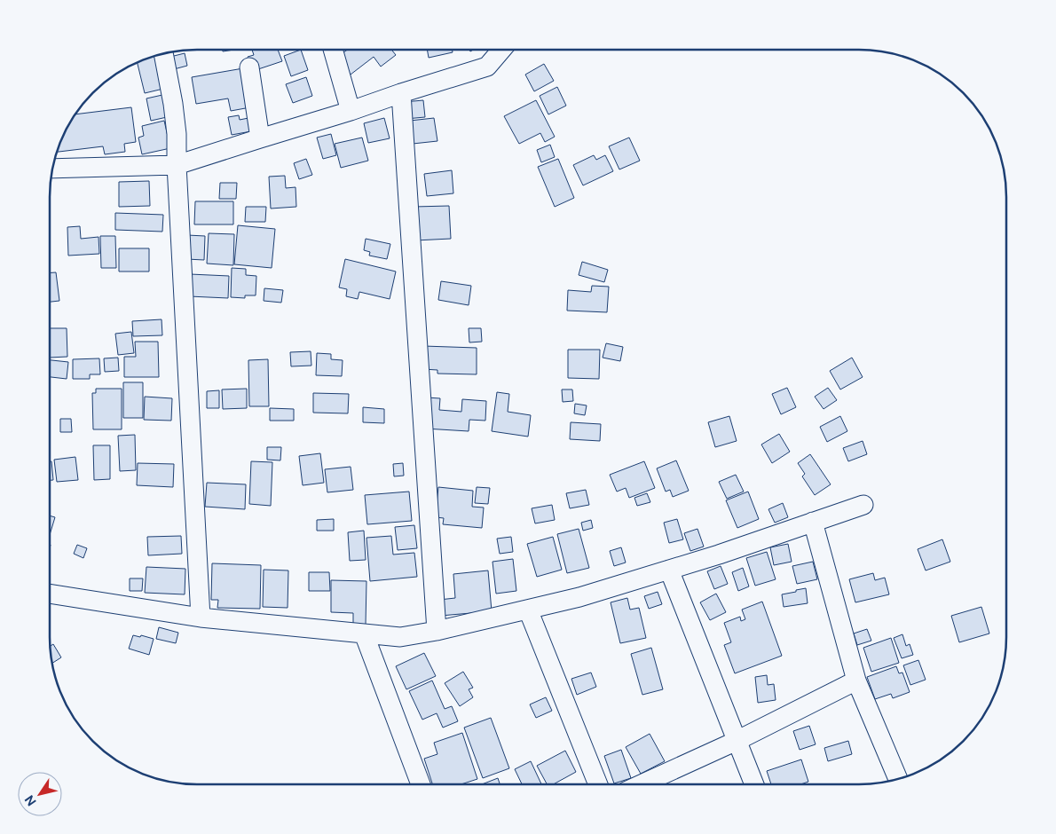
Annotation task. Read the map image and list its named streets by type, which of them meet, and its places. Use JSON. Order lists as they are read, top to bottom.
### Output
{
  "north": "bottom left"
}
